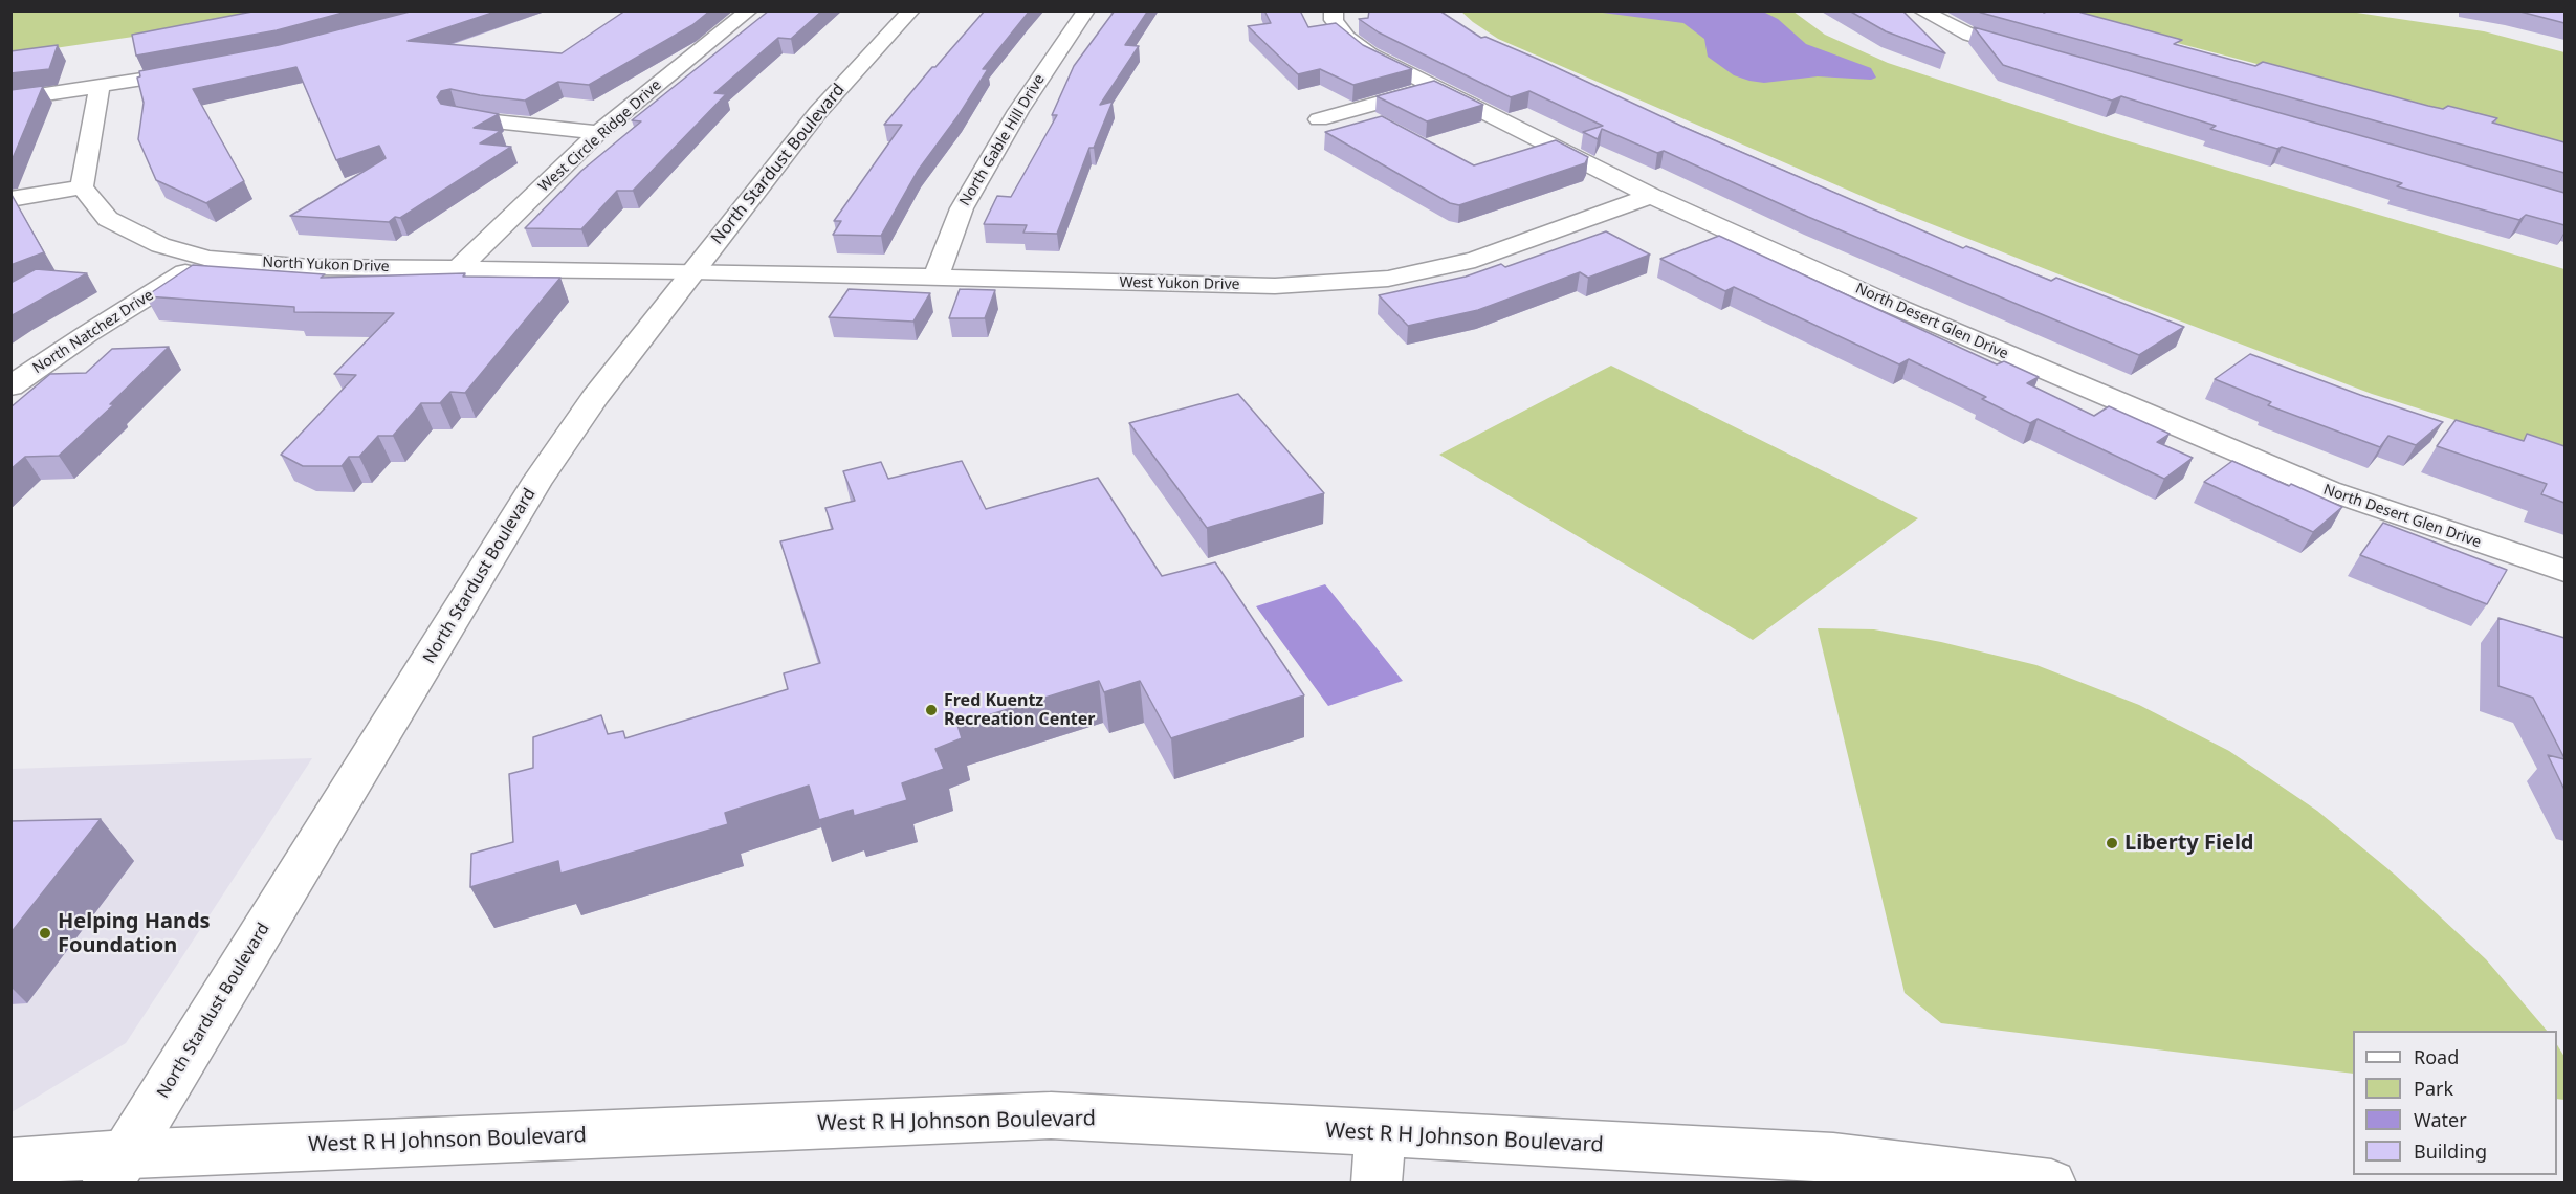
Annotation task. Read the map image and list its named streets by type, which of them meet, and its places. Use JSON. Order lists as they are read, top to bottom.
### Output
{
  "streets": {
    "street": [
      "West Circle Ridge Drive",
      "North Gable Hill Drive",
      "North Stardust Boulevard",
      "North Yukon Drive",
      "West Yukon Drive",
      "North Desert Glen Drive",
      "North Natchez Drive",
      "West R H Johnson Boulevard"
    ]
  },
  "crossings": [
    ["West Circle Ridge Drive", "North Yukon Drive"],
    ["North Gable Hill Drive", "West Yukon Drive"],
    ["North Stardust Boulevard", "North Yukon Drive"],
    ["North Stardust Boulevard", "West Yukon Drive"],
    ["North Stardust Boulevard", "West R H Johnson Boulevard"],
    ["North Yukon Drive", "West Yukon Drive"],
    ["North Yukon Drive", "North Natchez Drive"],
    ["West Yukon Drive", "North Desert Glen Drive"]
  ],
  "places": ["Fred Kuentz Recreation Center", "Liberty Field", "Helping Hands Foundation"],
  "legend": [
    "Road",
    "Park",
    "Water",
    "Building"
  ]
}
